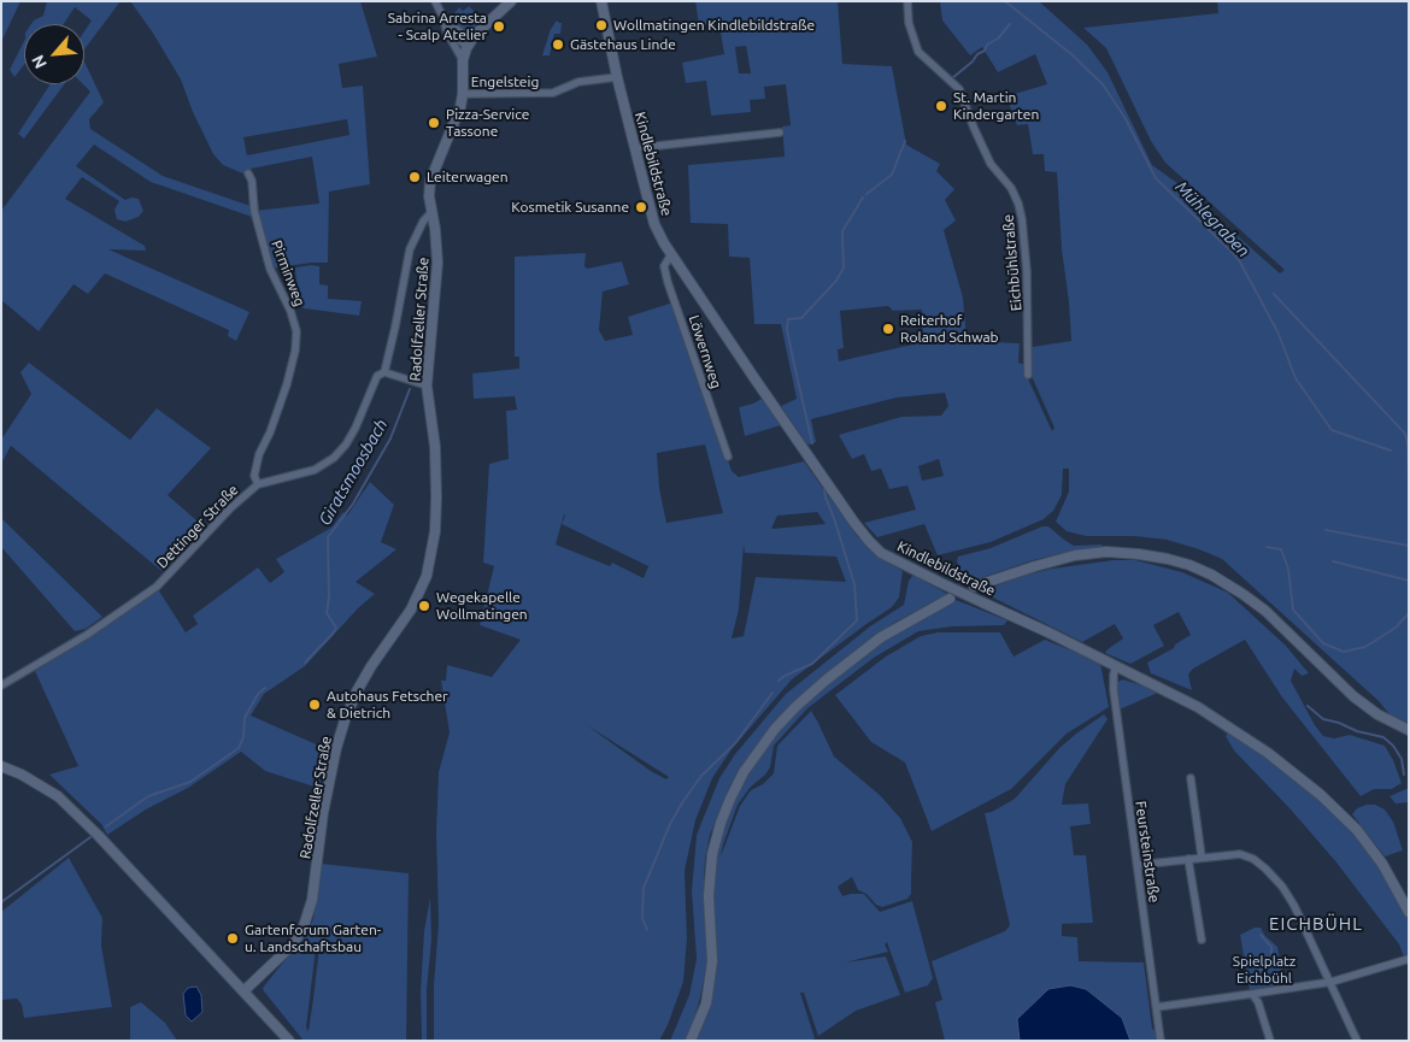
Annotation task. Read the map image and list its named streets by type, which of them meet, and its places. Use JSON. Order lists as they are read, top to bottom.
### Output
{
  "streets": {
    "main road": ["Kindlebildstraße", "Radolfzeller Straße"],
    "street": [
      "Engelsteig",
      "Eichbühlstraße",
      "Pirminweg",
      "Löwernweg",
      "Dettinger Straße",
      "Feursteinstraße"
    ]
  },
  "crossings": [
    ["Engelsteig", "Kindlebildstraße"],
    ["Engelsteig", "Radolfzeller Straße"],
    ["Kindlebildstraße", "Löwernweg"],
    ["Kindlebildstraße", "Feursteinstraße"],
    ["Pirminweg", "Dettinger Straße"],
    ["Radolfzeller Straße", "Dettinger Straße"]
  ],
  "districts": ["EICHBÜHL"],
  "water": ["Mühlegraben", "Giratsmoosbach"],
  "parks": ["Spielplatz Eichbühl"],
  "places": [
    "Wollmatingen Kindlebildstraße",
    "Sabrina Arresta - Scalp Atelier",
    "Gästehaus Linde",
    "St. Martin Kindergarten",
    "Pizza-Service Tassone",
    "Leiterwagen",
    "Kosmetik Susanne",
    "Reiterhof Roland Schwab",
    "Wegekapelle Wollmatingen",
    "Autohaus Fetscher & Dietrich",
    "Gartenforum Garten- u. Landschaftsbau"
  ],
  "north": "bottom left"
}
